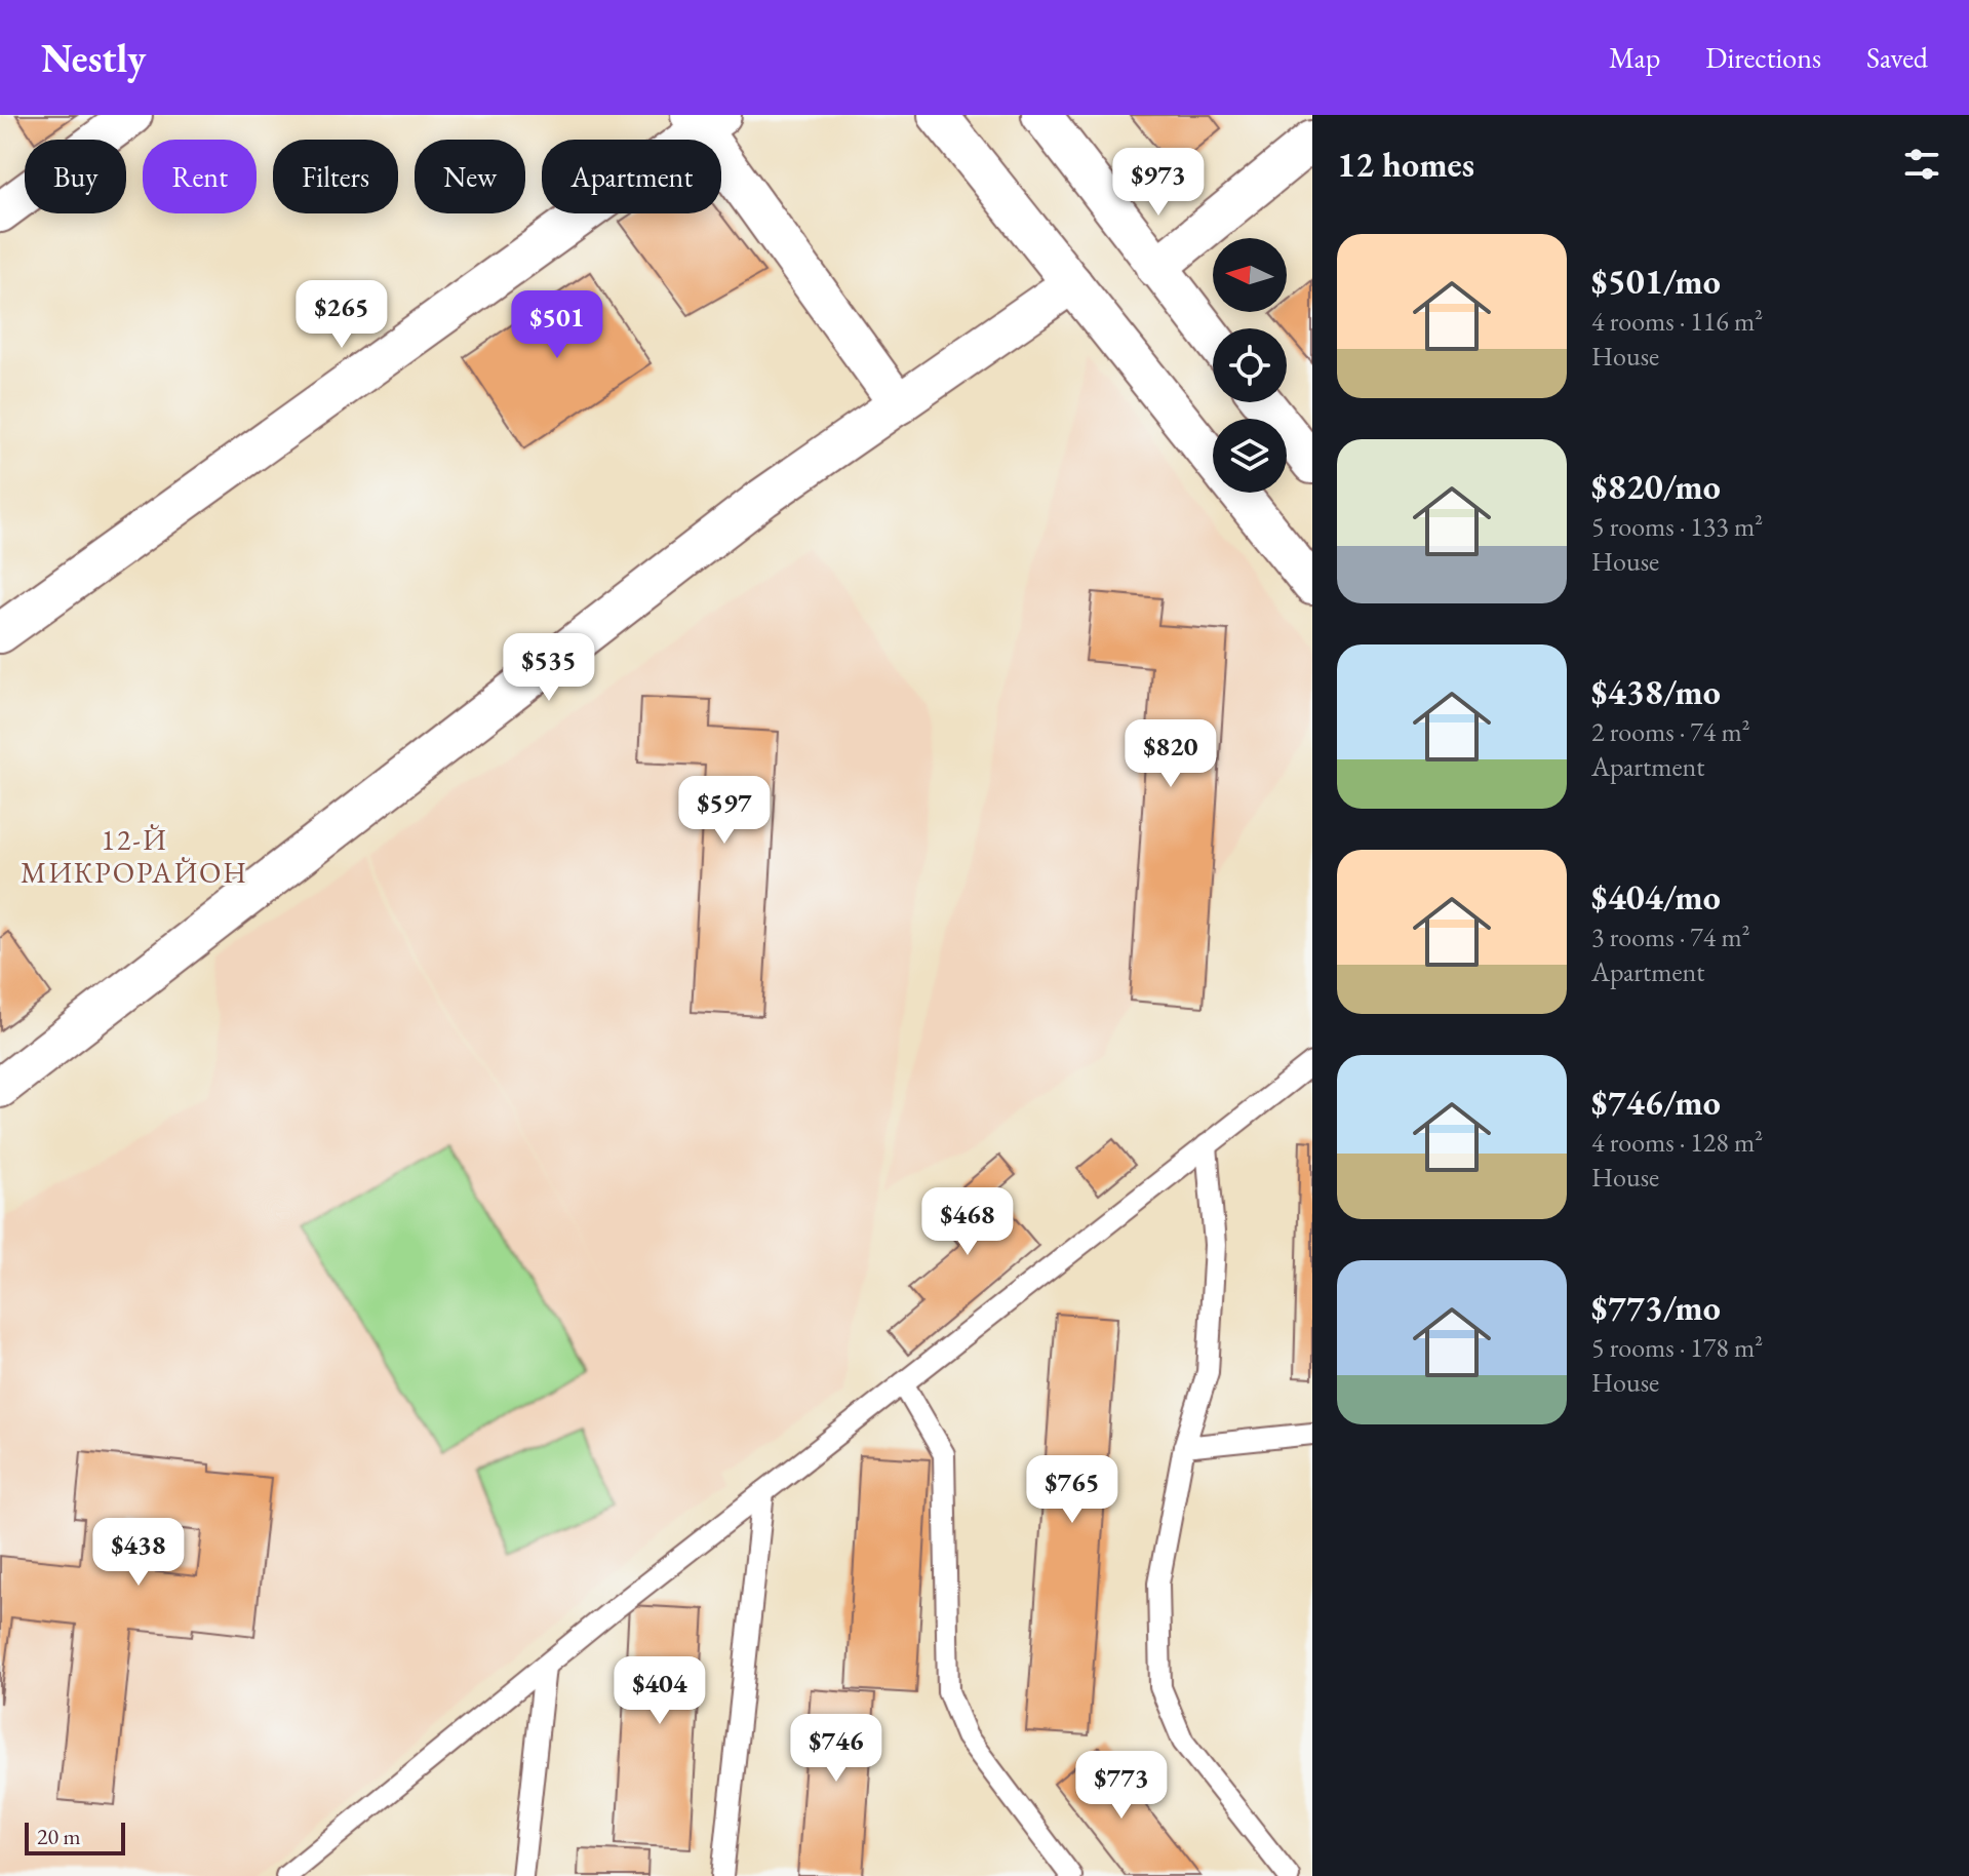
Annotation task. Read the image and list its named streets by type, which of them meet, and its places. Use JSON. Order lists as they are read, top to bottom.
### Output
{
  "districts": ["12-Й МИКРОРАЙОН"],
  "scale_bar": "20 m",
  "north": "left",
  "page": {
    "header": "Nestly",
    "nav": ["Map", "Directions", "Saved"],
    "heading": "12 homes",
    "chip": [
      "Buy",
      "Rent",
      "Filters",
      "New",
      "Apartment"
    ],
    "price": [
      "$973",
      "$265",
      "$501",
      "$535",
      "$820",
      "$597",
      "$468",
      "$765",
      "$438",
      "$404",
      "$746",
      "$773"
    ],
    "list": [
      {
        "name": "$501/mo",
        "note": "4 rooms · 116 m² · House"
      },
      {
        "name": "$820/mo",
        "note": "5 rooms · 133 m² · House"
      },
      {
        "name": "$438/mo",
        "note": "2 rooms · 74 m² · Apartment"
      },
      {
        "name": "$404/mo",
        "note": "3 rooms · 74 m² · Apartment"
      },
      {
        "name": "$746/mo",
        "note": "4 rooms · 128 m² · House"
      },
      {
        "name": "$773/mo",
        "note": "5 rooms · 178 m² · House"
      }
    ],
    "scale": "20 m"
  }
}
